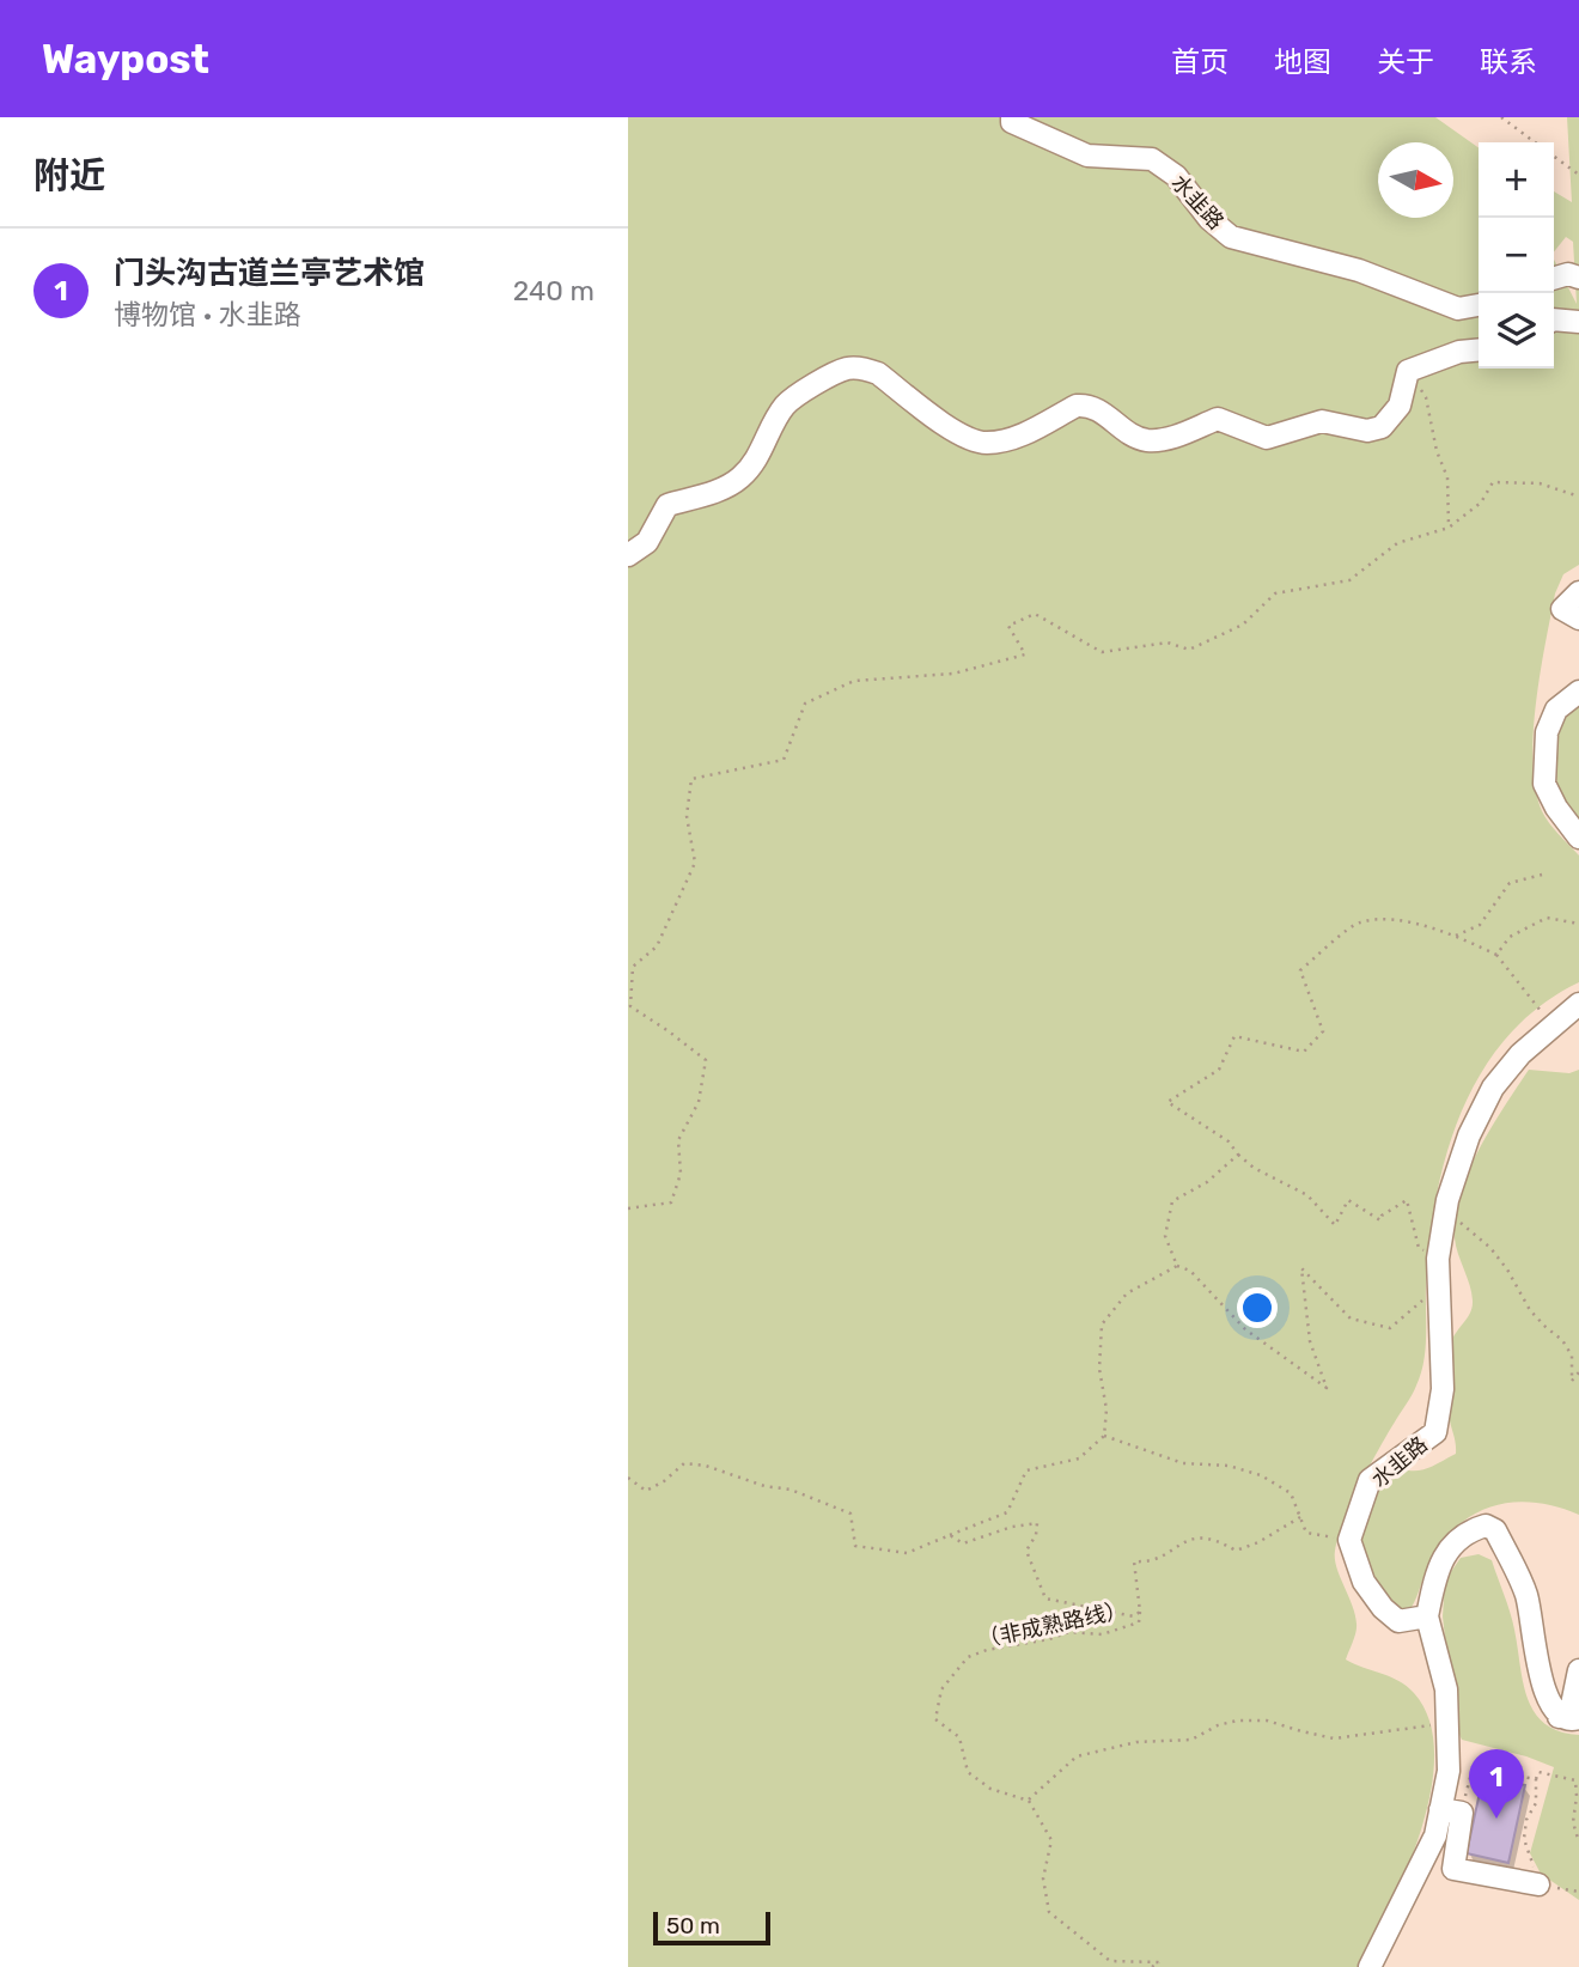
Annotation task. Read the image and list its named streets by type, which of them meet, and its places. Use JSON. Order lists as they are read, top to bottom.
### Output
{
  "streets": {
    "street": ["水韭路"],
    "path": ["（非成熟路线）"]
  },
  "scale_bar": "50 m",
  "north": "right",
  "page": {
    "header": "Waypost",
    "nav": [
      "首页",
      "地图",
      "关于",
      "联系"
    ],
    "heading": "附近",
    "map_buttons": ["+", "−"],
    "list": [
      {
        "mark": "1",
        "name": "门头沟古道兰亭艺术馆",
        "note": "博物馆 · 水韭路",
        "value": "240 m"
      }
    ],
    "pins": "1",
    "scale": "50 m"
  }
}
